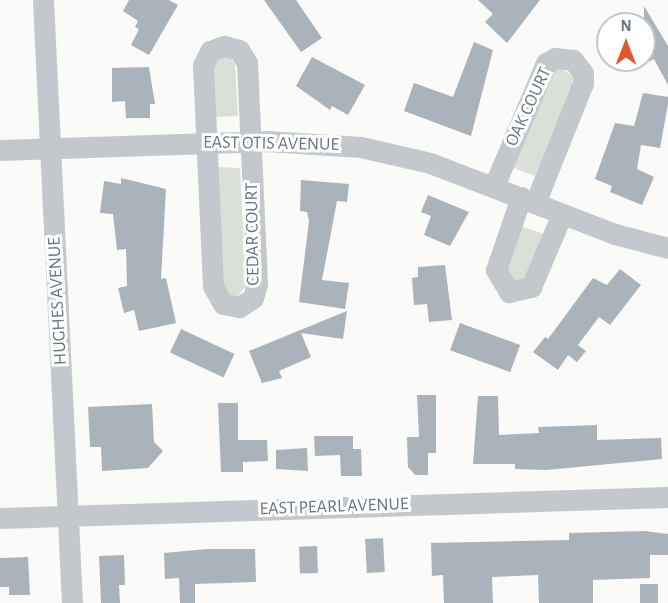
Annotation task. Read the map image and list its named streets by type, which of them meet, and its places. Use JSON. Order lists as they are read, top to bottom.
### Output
{
  "streets": {
    "street": [
      "OAK COURT",
      "EAST OTIS AVENUE",
      "CEDAR COURT",
      "HUGHES AVENUE",
      "EAST PEARL AVENUE"
    ]
  },
  "crossings": [
    ["OAK COURT", "EAST OTIS AVENUE"],
    ["EAST OTIS AVENUE", "CEDAR COURT"],
    ["EAST OTIS AVENUE", "HUGHES AVENUE"],
    ["HUGHES AVENUE", "EAST PEARL AVENUE"]
  ],
  "north": "top"
}
